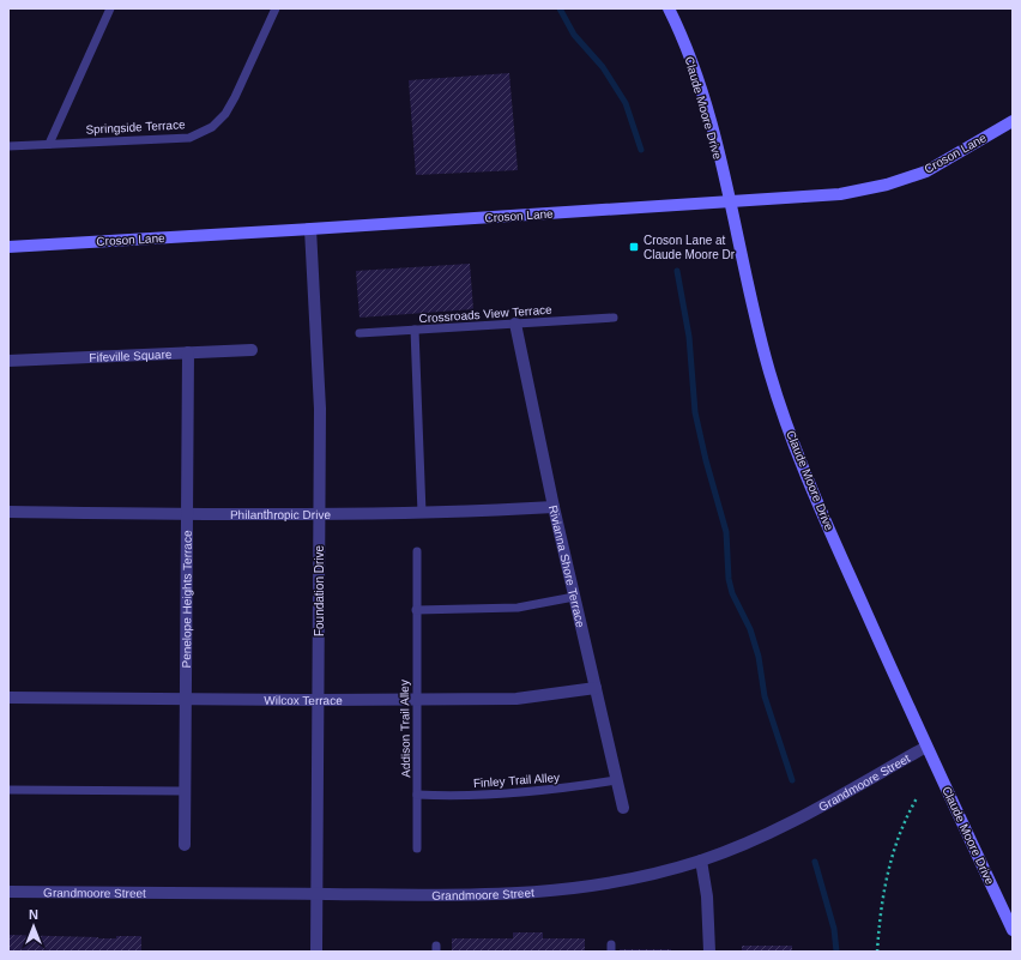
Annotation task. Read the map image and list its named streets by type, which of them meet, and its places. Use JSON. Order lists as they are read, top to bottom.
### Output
{
  "streets": {
    "street": [
      "Claude Moore Drive",
      "Croson Lane",
      "Fifeville Square",
      "Philanthropic Drive",
      "Rivianna Shore Terrace",
      "Foundation Drive",
      "Penelope Heights Terrace",
      "Wilcox Terrace",
      "Grandmoore Street"
    ],
    "lane": [
      "Springside Terrace",
      "Crossroads View Terrace",
      "Addison Trail Alley",
      "Finley Trail Alley"
    ]
  },
  "crossings": [
    ["Claude Moore Drive", "Croson Lane"],
    ["Claude Moore Drive", "Grandmoore Street"],
    ["Croson Lane", "Foundation Drive"],
    ["Crossroads View Terrace", "Rivianna Shore Terrace"],
    ["Fifeville Square", "Penelope Heights Terrace"],
    ["Philanthropic Drive", "Rivianna Shore Terrace"],
    ["Philanthropic Drive", "Foundation Drive"],
    ["Philanthropic Drive", "Penelope Heights Terrace"],
    ["Rivianna Shore Terrace", "Wilcox Terrace"],
    ["Rivianna Shore Terrace", "Finley Trail Alley"],
    ["Foundation Drive", "Wilcox Terrace"],
    ["Foundation Drive", "Grandmoore Street"],
    ["Penelope Heights Terrace", "Wilcox Terrace"],
    ["Wilcox Terrace", "Addison Trail Alley"],
    ["Addison Trail Alley", "Finley Trail Alley"]
  ],
  "places": {
    "transit": ["Croson Lane at Claude Moore Dr"]
  },
  "north": "top"
}
